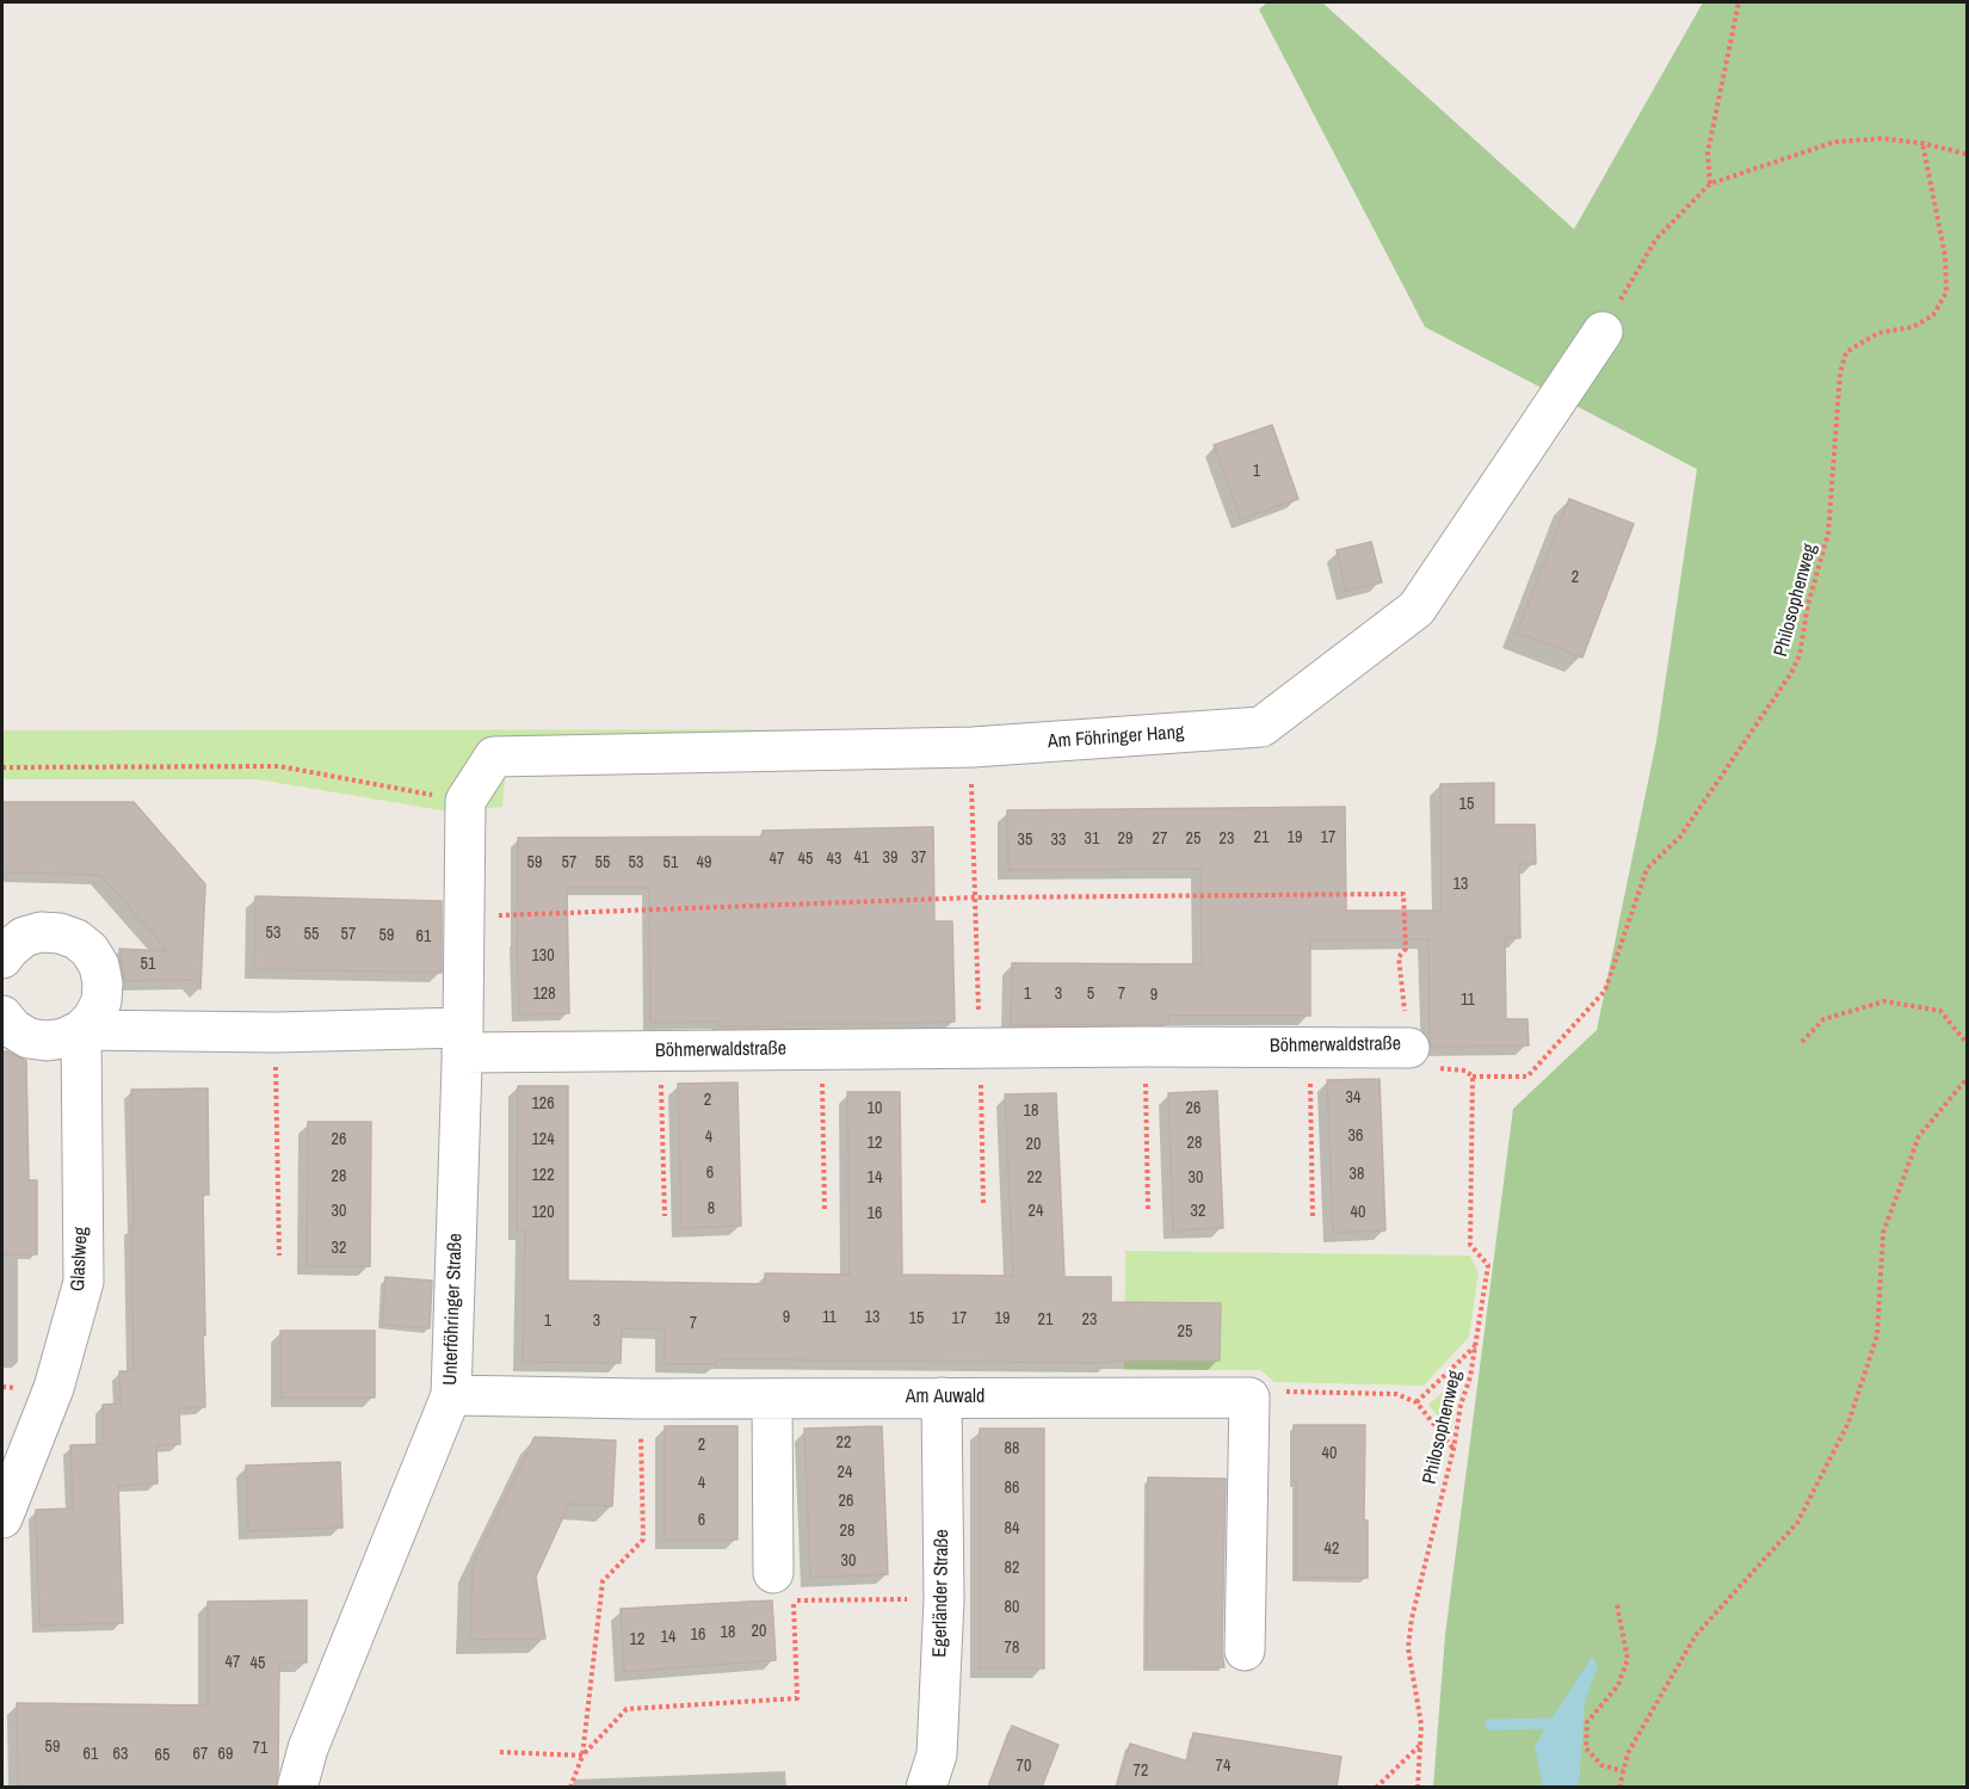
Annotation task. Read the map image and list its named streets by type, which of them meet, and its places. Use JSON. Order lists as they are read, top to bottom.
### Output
{
  "streets": {
    "street": [
      "Am Föhringer Hang",
      "Böhmerwaldstraße",
      "Glaslweg",
      "Unterföhringer Straße",
      "Am Auwald",
      "Egerländer Straße"
    ],
    "path": ["Philosophenweg"]
  },
  "crossings": [
    ["Philosophenweg", "Böhmerwaldstraße"],
    ["Am Föhringer Hang", "Unterföhringer Straße"],
    ["Böhmerwaldstraße", "Unterföhringer Straße"],
    ["Unterföhringer Straße", "Am Auwald"],
    ["Am Auwald", "Egerländer Straße"]
  ],
  "house_numbers": [
    "1",
    "2",
    "15",
    "21",
    "19",
    "17",
    "31",
    "29",
    "27",
    "25",
    "23",
    "35",
    "33",
    "41",
    "39",
    "37",
    "47",
    "45",
    "43",
    "59",
    "57",
    "55",
    "53",
    "51",
    "49",
    "13",
    "53",
    "55",
    "57",
    "59",
    "61",
    "130",
    "51",
    "128",
    "1",
    "3",
    "5",
    "7",
    "9",
    "11",
    "34",
    "2",
    "126",
    "10",
    "26",
    "18",
    "36",
    "4",
    "26",
    "124",
    "12",
    "28",
    "20",
    "6",
    "38",
    "122",
    "28",
    "14",
    "22",
    "30",
    "8",
    "30",
    "24",
    "32",
    "120",
    "40",
    "16",
    "32",
    "9",
    "11",
    "13",
    "15",
    "17",
    "19",
    "21",
    "23",
    "1",
    "3",
    "7",
    "25",
    "22",
    "2",
    "88",
    "40",
    "24",
    "4",
    "86",
    "26",
    "6",
    "84",
    "28",
    "42",
    "30",
    "82",
    "80",
    "20",
    "18",
    "16",
    "14",
    "12",
    "78",
    "47",
    "45",
    "59",
    "71",
    "61",
    "63",
    "67",
    "69",
    "65",
    "70",
    "74",
    "72"
  ]
}
